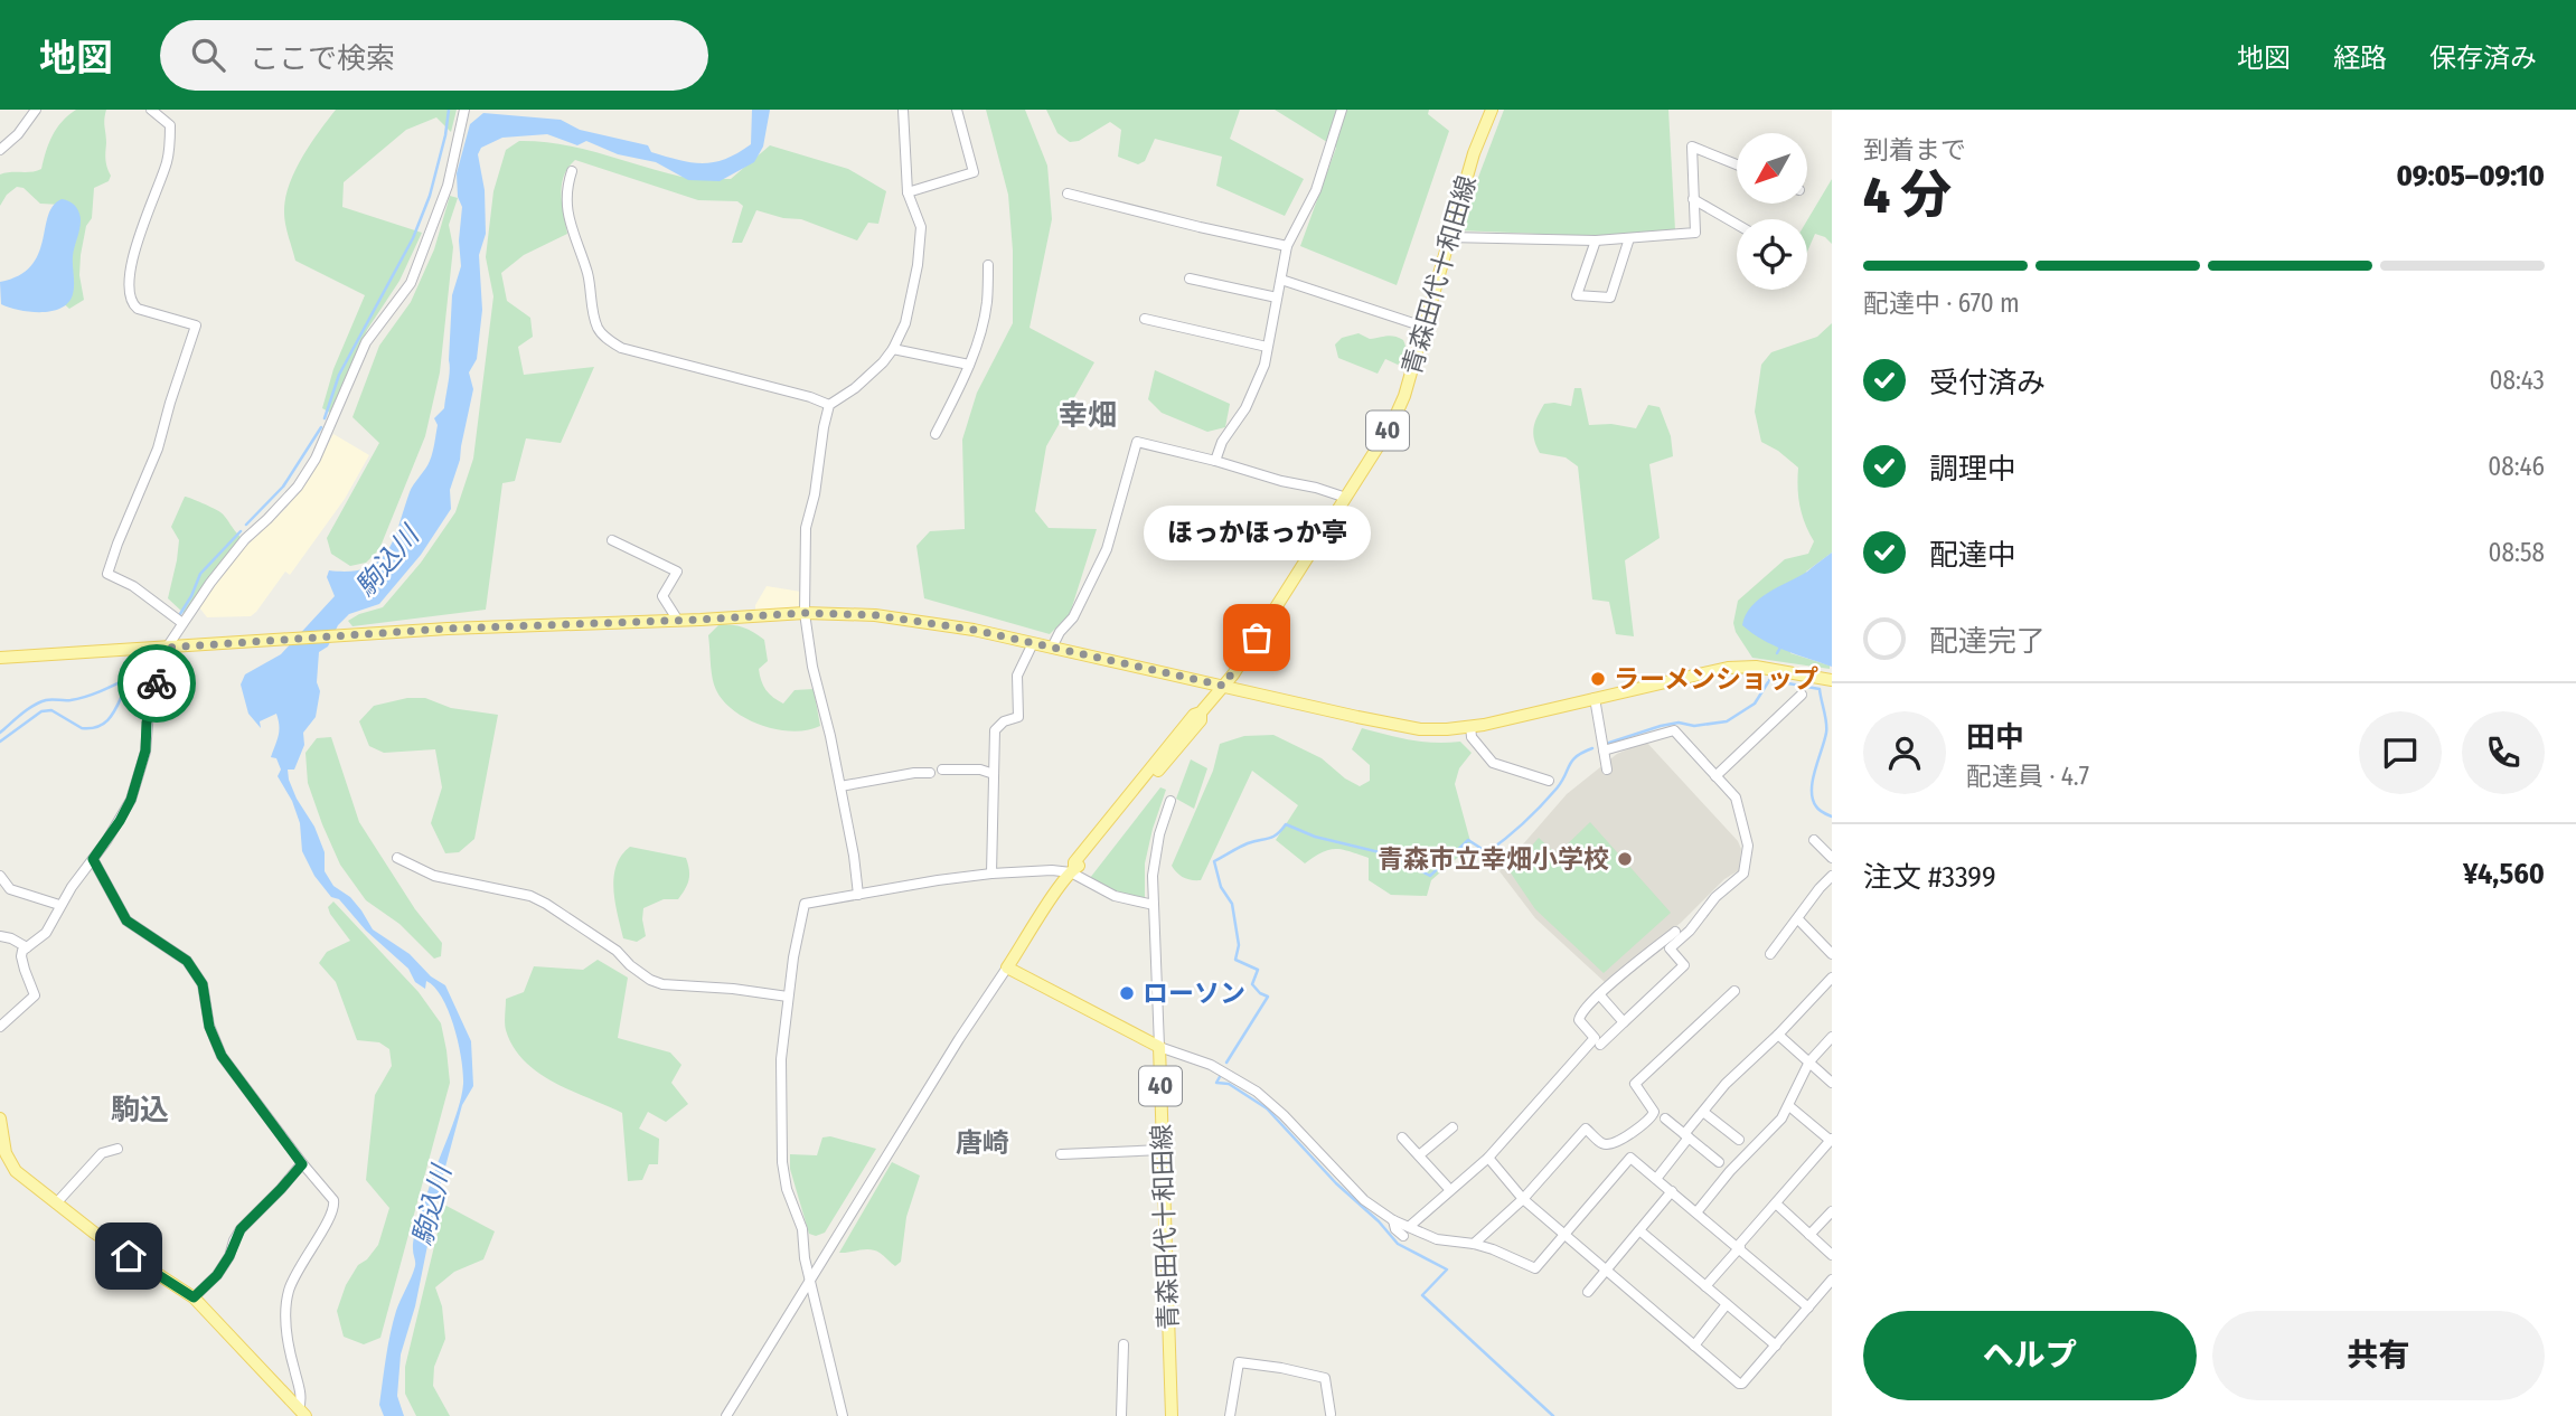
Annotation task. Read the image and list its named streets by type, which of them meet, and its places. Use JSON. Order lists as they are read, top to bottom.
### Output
{
  "streets": {
    "main road": ["青森田代十和田線", "40"]
  },
  "crossings": [
    ["青森田代十和田線", "40"]
  ],
  "districts": ["幸畑", "駒込", "唐崎"],
  "water": ["駒込川"],
  "places": [
    "ほっかほっか亭",
    "ラーメンショップ",
    "青森市立幸畑小学校",
    "ローソン"
  ],
  "north": "bottom left",
  "page": {
    "header": "地図",
    "search": "ここで検索",
    "nav": ["地図", "経路", "保存済み"],
    "heading": ["4 分", "到着まで", "09:05–09:10"],
    "panel": [
      "田中",
      "配達員 · 4.7",
      "注文 #3399",
      "¥4,560"
    ],
    "bar": "配達中 · 670 m",
    "list": [
      ["受付済み", "08:43"],
      ["調理中", "08:46"],
      ["配達中", "08:58"],
      "配達完了"
    ],
    "bubble": "ほっかほっか亭",
    "buttons": ["ヘルプ", "共有"]
  }
}
